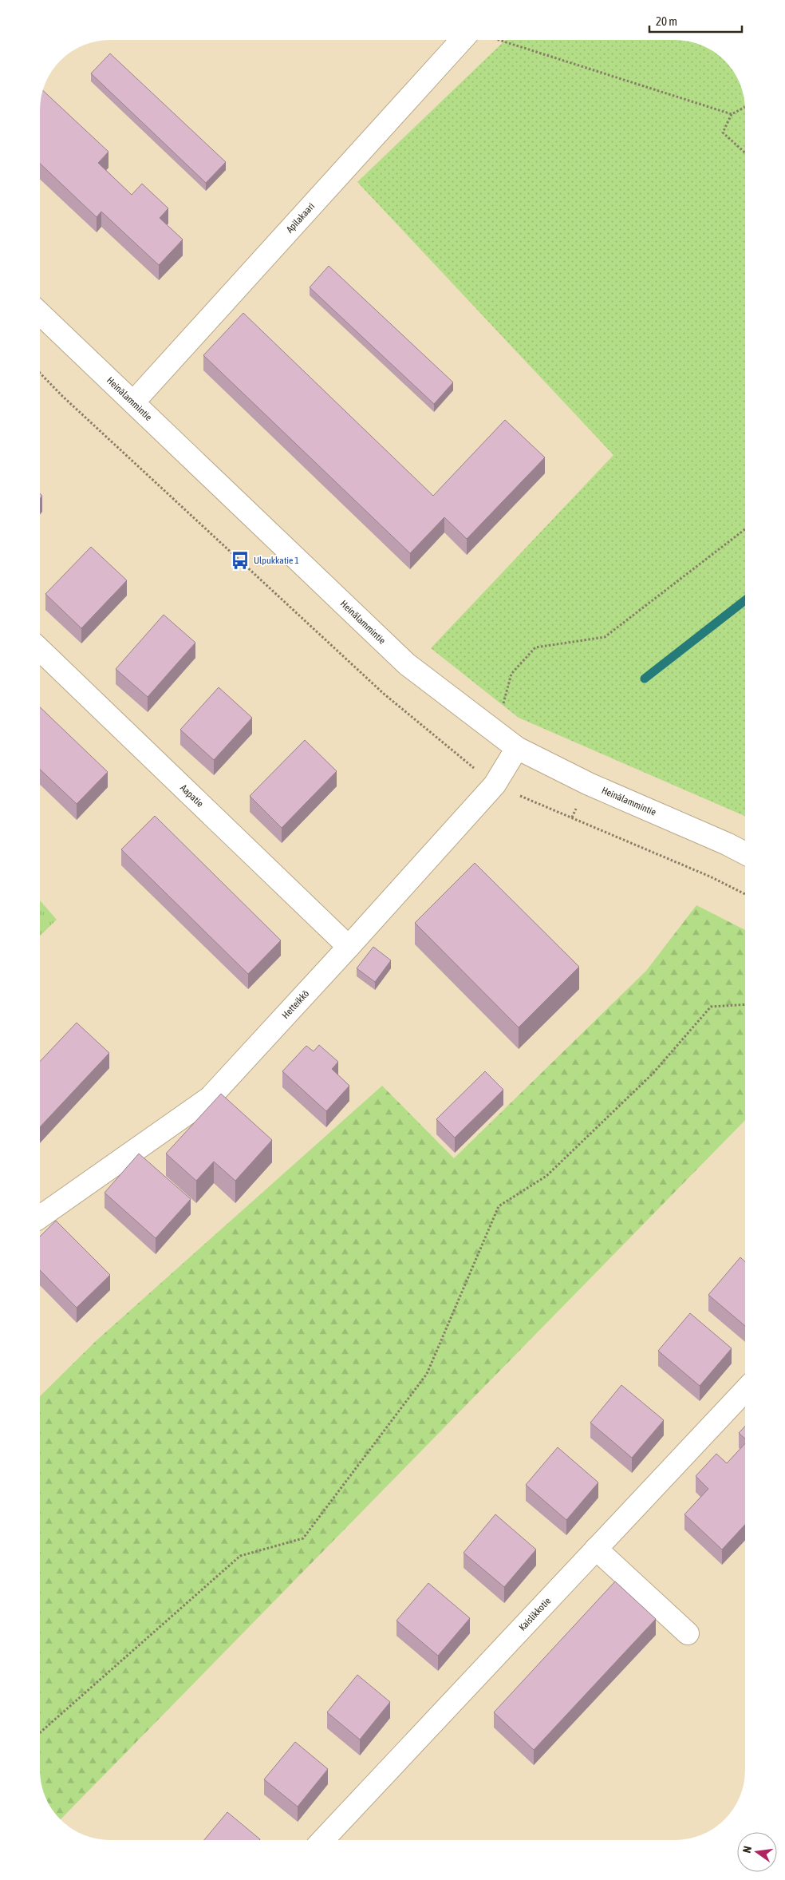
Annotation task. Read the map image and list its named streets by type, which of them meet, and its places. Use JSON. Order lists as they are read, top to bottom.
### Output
{
  "streets": {
    "street": [
      "Apilakaari",
      "Heinälammintie",
      "Aapatie",
      "Hetteikkö",
      "Kaislikkotie"
    ]
  },
  "crossings": [
    ["Apilakaari", "Heinälammintie"],
    ["Heinälammintie", "Hetteikkö"],
    ["Aapatie", "Hetteikkö"]
  ],
  "places": {
    "bus stop": ["Ulpukkatie 1"]
  },
  "scale_bar": "20 m",
  "north": "left"
}
